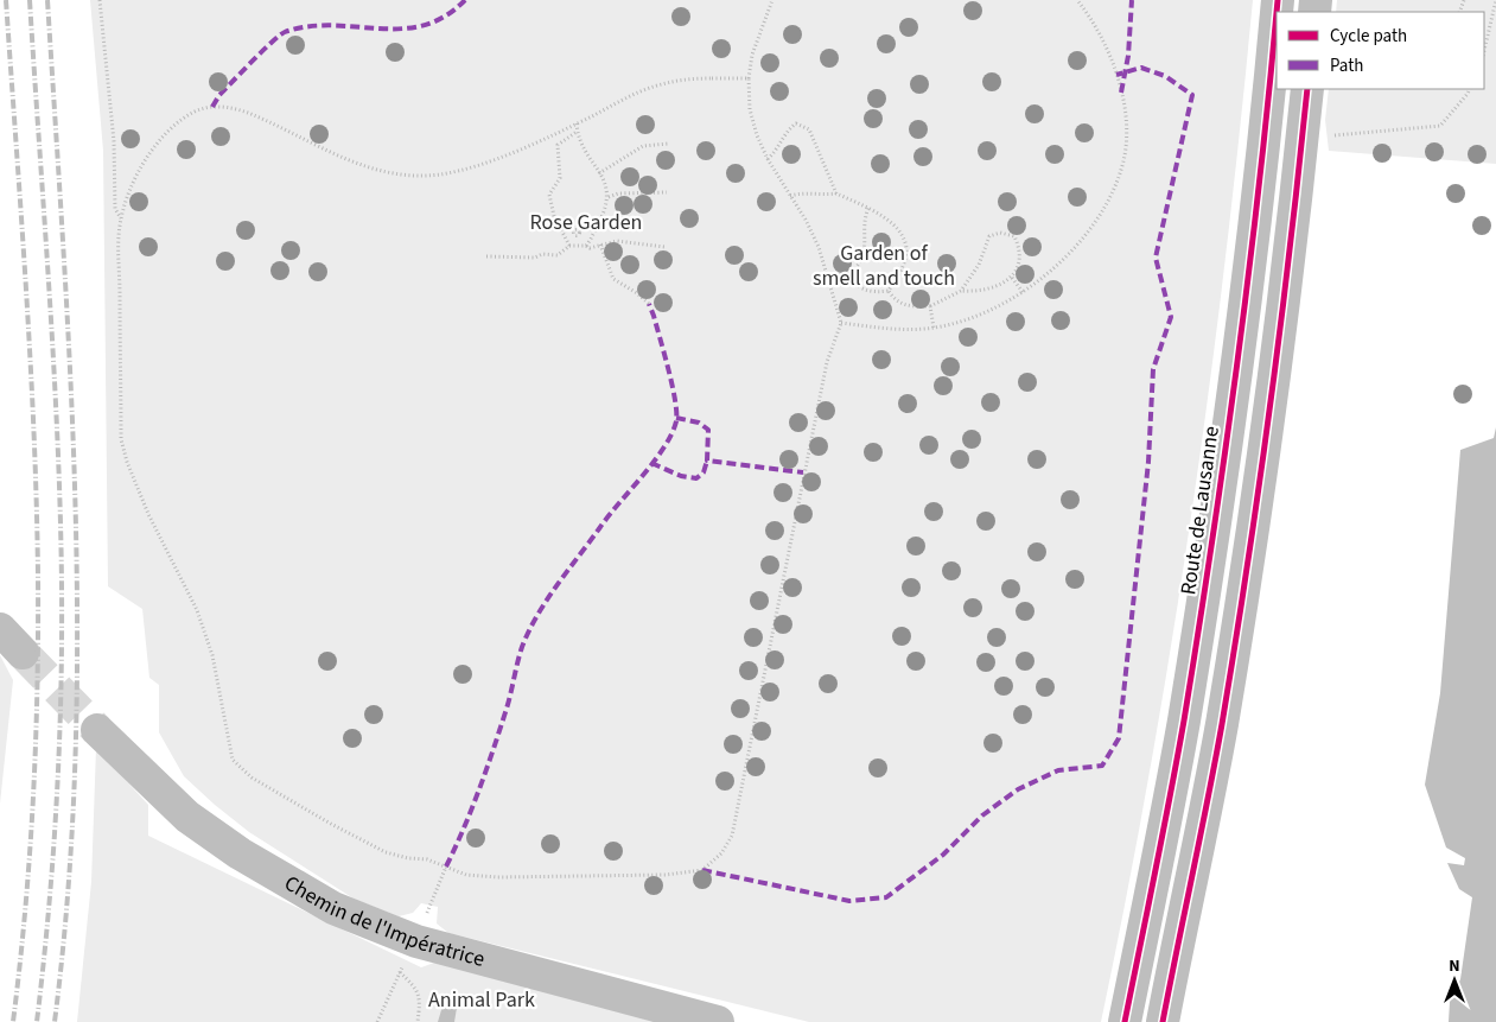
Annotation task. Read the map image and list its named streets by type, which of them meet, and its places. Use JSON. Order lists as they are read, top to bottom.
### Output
{
  "streets": {
    "main road": ["Route de Lausanne", "Chemin de l'Impératrice"]
  },
  "parks": ["Rose Garden", "Garden of smell and touch", "Animal Park"],
  "legend": ["Cycle path", "Path"],
  "north": "top"
}
